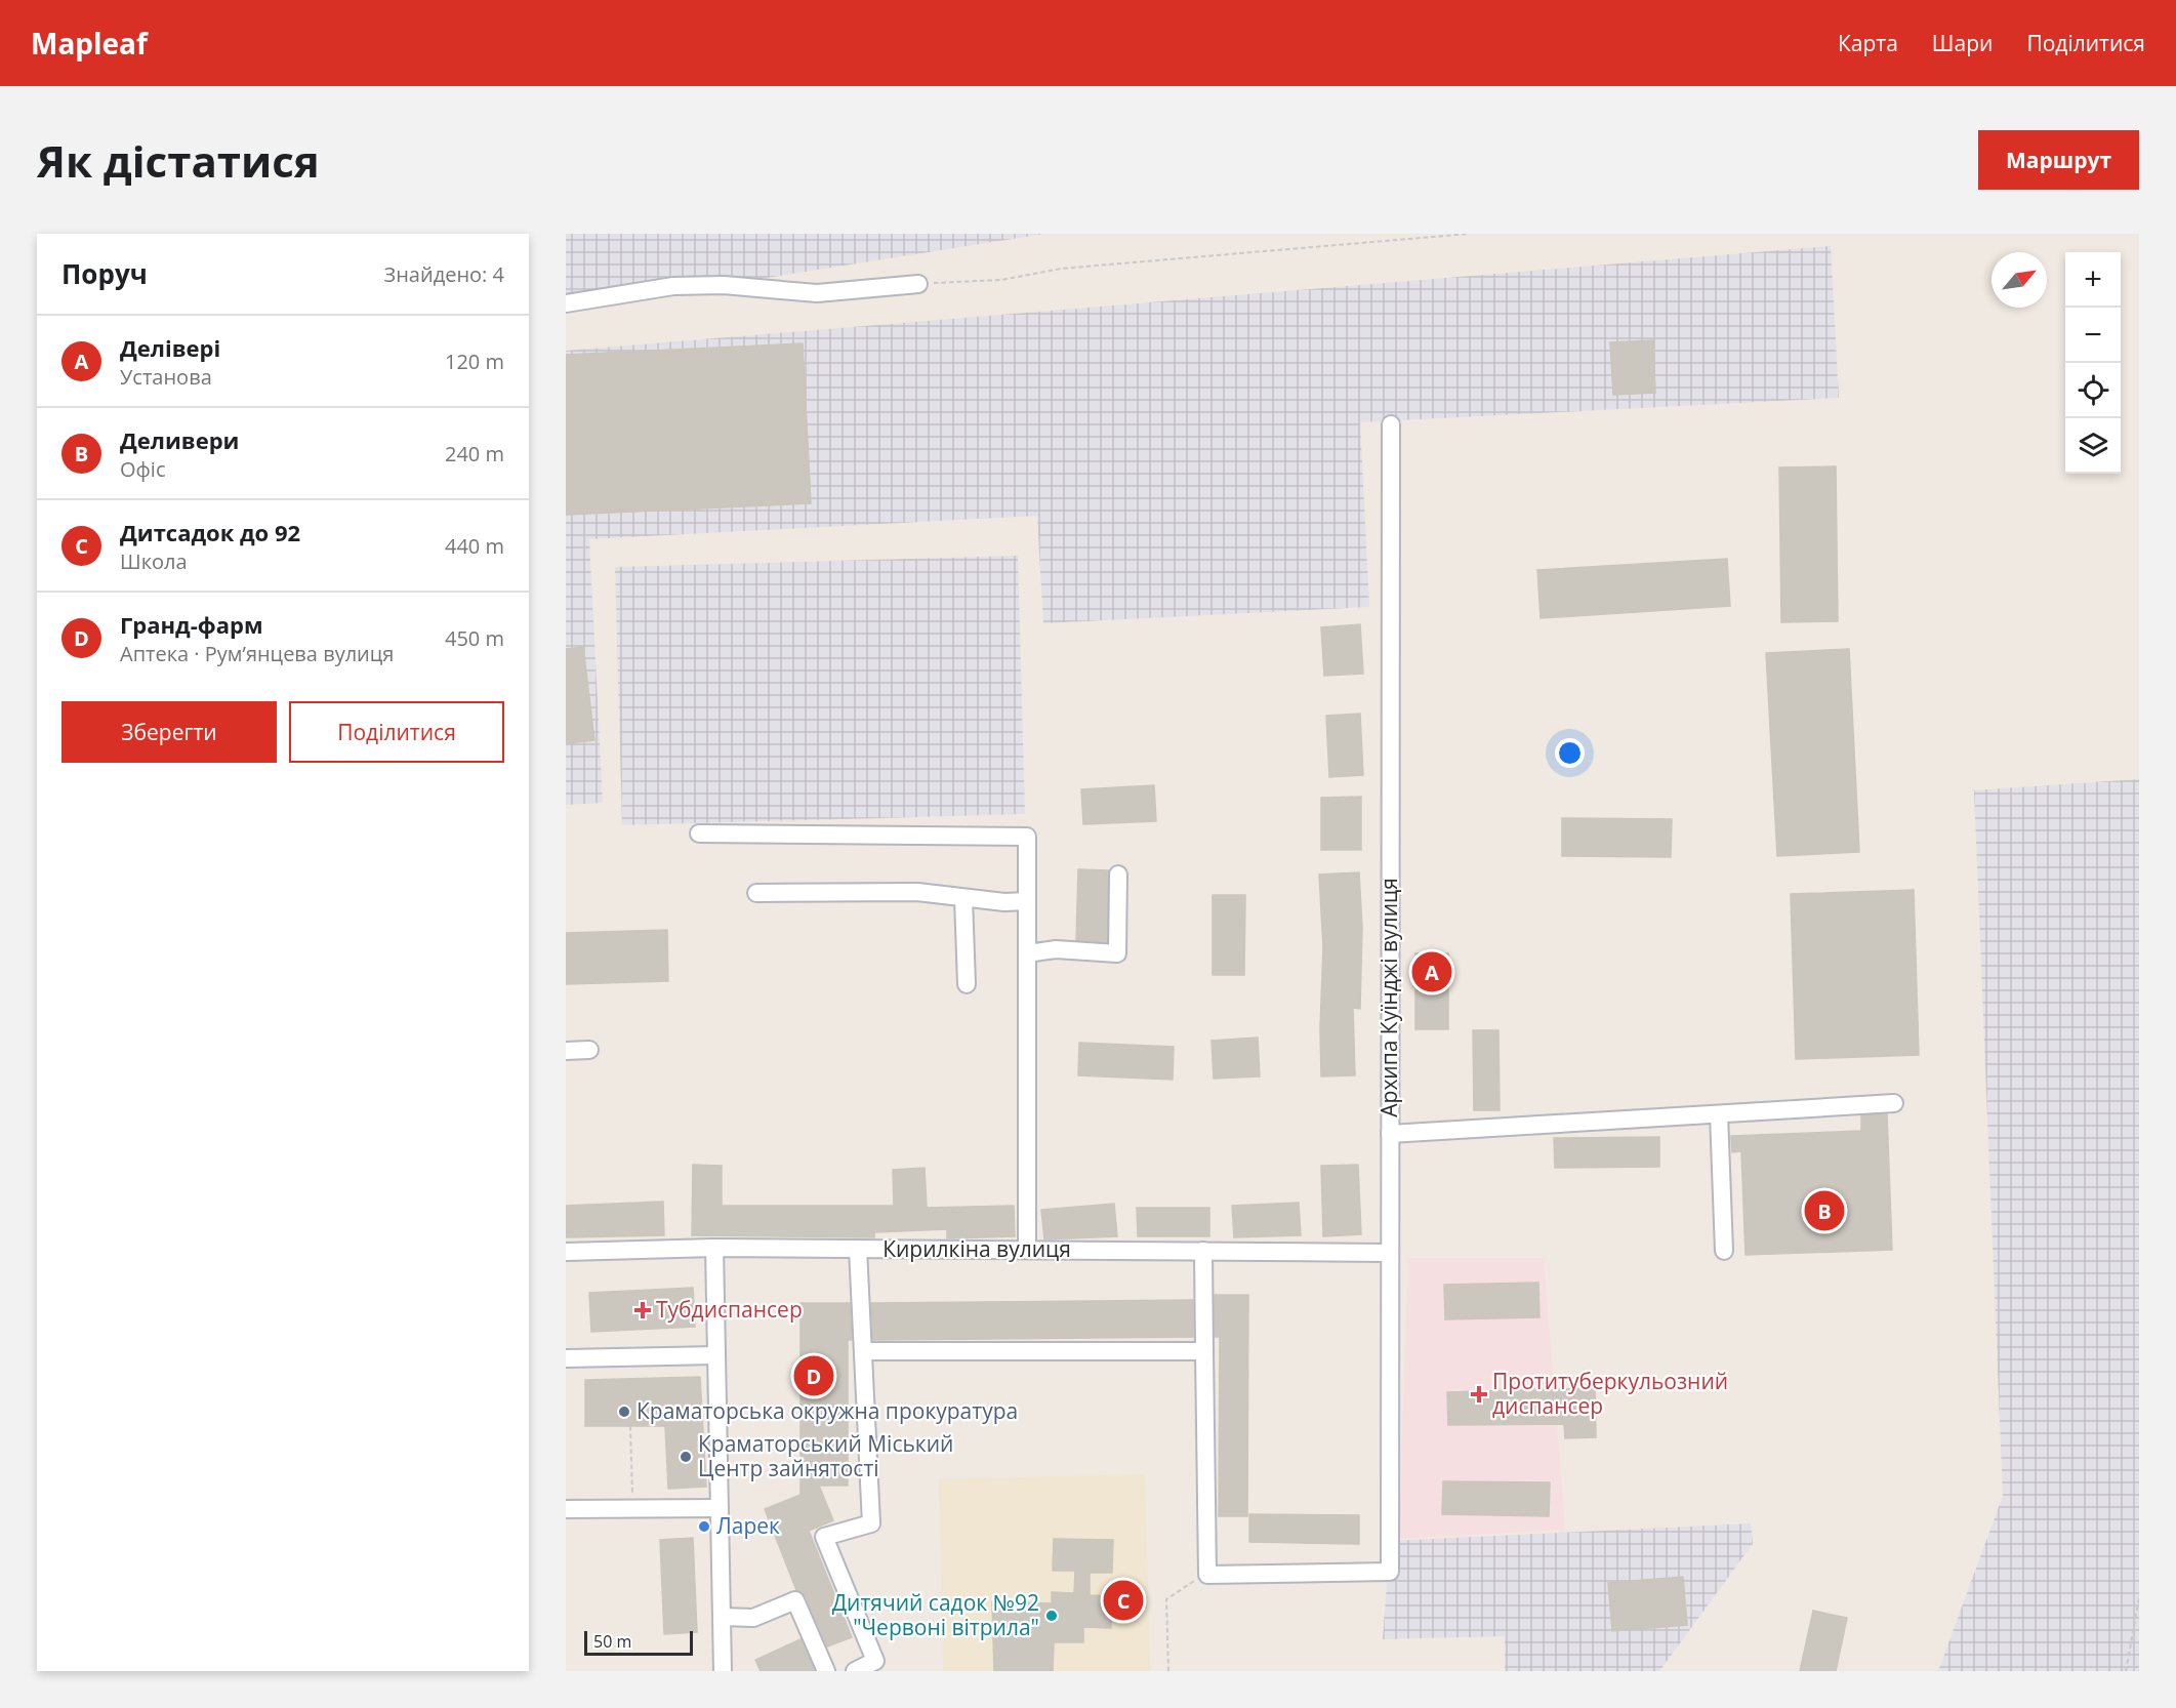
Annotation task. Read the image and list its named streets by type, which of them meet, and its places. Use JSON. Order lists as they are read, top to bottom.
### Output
{
  "streets": {
    "street": ["Архипа Куїнджі вулиця", "Кирилкіна вулиця"]
  },
  "crossings": [
    ["Архипа Куїнджі вулиця", "Кирилкіна вулиця"]
  ],
  "places": {
    "health": ["Тубдиспансер", "Протитуберкульозний диспансер"],
    "other": [
      "Краматорська окружна прокуратура",
      "Краматорський Міський Центр зайнятості",
      "Ларек",
      "Дитячий садок №92 \"Червонi вiтрила\""
    ]
  },
  "scale_bar": "50 m",
  "north": "top right",
  "page": {
    "header": "Mapleaf",
    "nav": ["Карта", "Шари", "Поділитися"],
    "buttons": [
      "Маршрут",
      ["Зберегти", "Поділитися"]
    ],
    "title": "Як дістатися",
    "heading": ["Поруч", "Знайдено: 4"],
    "map_buttons": ["+", "−"],
    "list": [
      {
        "mark": "A",
        "name": "Делівері",
        "note": "Установа",
        "value": "120 m"
      },
      {
        "mark": "B",
        "name": "Деливери",
        "note": "Офіс",
        "value": "240 m"
      },
      {
        "mark": "C",
        "name": "Дитсадок до 92",
        "note": "Школа",
        "value": "440 m"
      },
      {
        "mark": "D",
        "name": "Гранд-фарм",
        "note": "Аптека · Рум’янцева вулиця",
        "value": "450 m"
      }
    ],
    "pins": [
      "A",
      "B",
      "D",
      "C"
    ],
    "scale": "50 m"
  }
}
